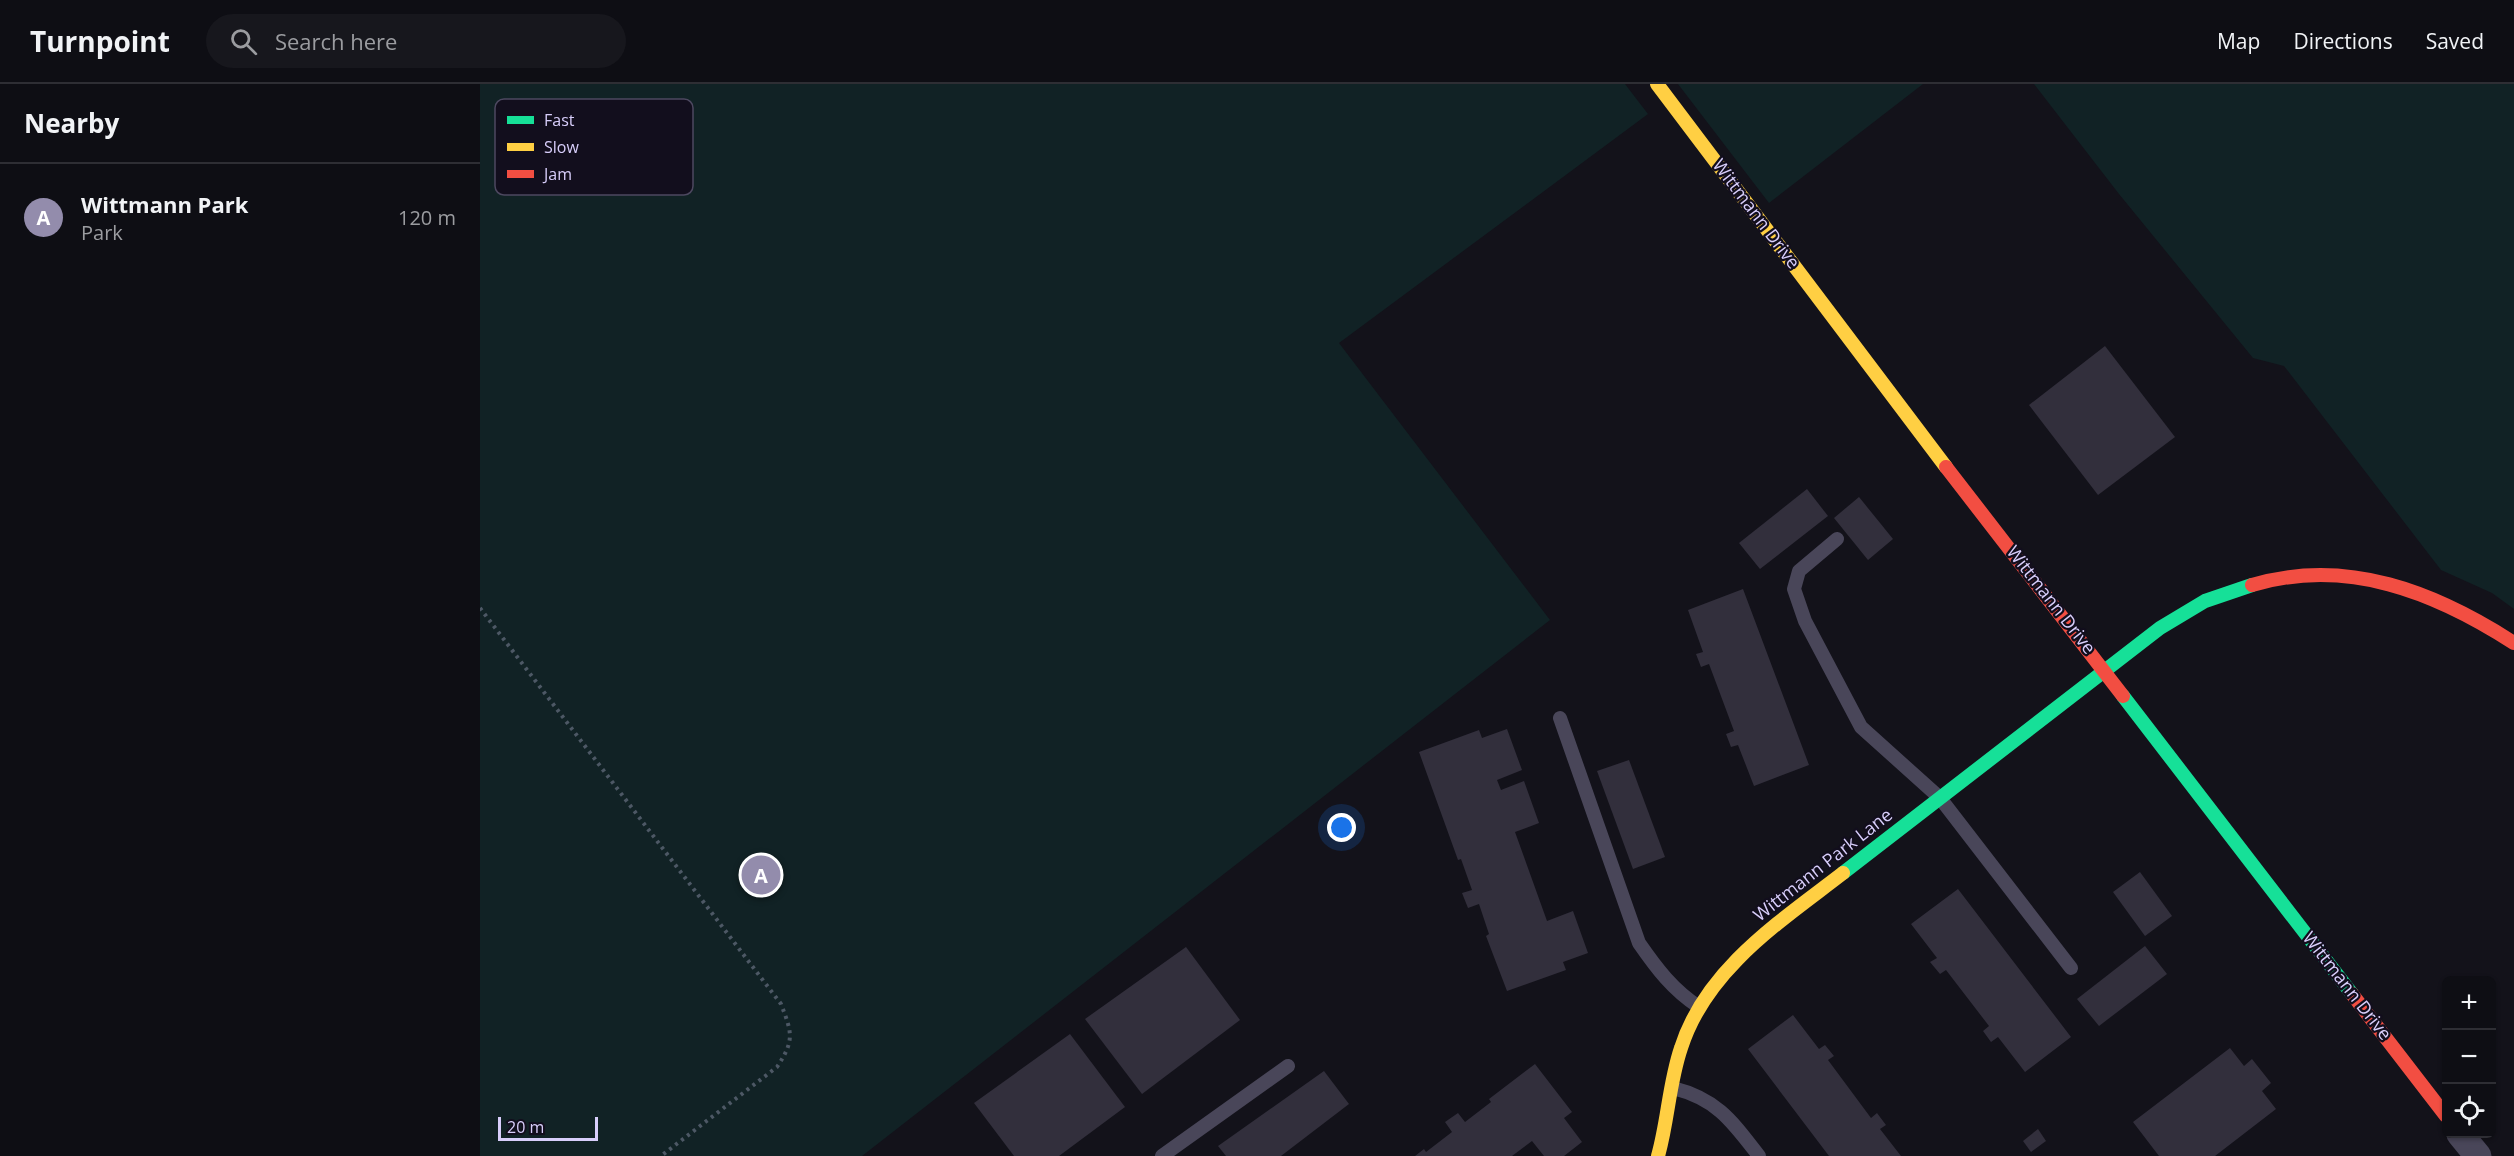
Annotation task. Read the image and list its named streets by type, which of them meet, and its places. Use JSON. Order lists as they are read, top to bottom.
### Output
{
  "streets": {
    "street": ["Wittmann Drive", "Wittmann Park Lane"]
  },
  "crossings": [
    ["Wittmann Drive", "Wittmann Park Lane"]
  ],
  "legend": ["Fast", "Slow", "Jam"],
  "scale_bar": "20 m",
  "page": {
    "header": "Turnpoint",
    "search": "Search here",
    "nav": ["Map", "Directions", "Saved"],
    "heading": "Nearby",
    "list": [
      {
        "mark": "A",
        "name": "Wittmann Park",
        "note": "Park",
        "value": "120 m"
      }
    ],
    "pins": "A",
    "map_buttons": ["+", "−"],
    "scale": "20 m"
  }
}
